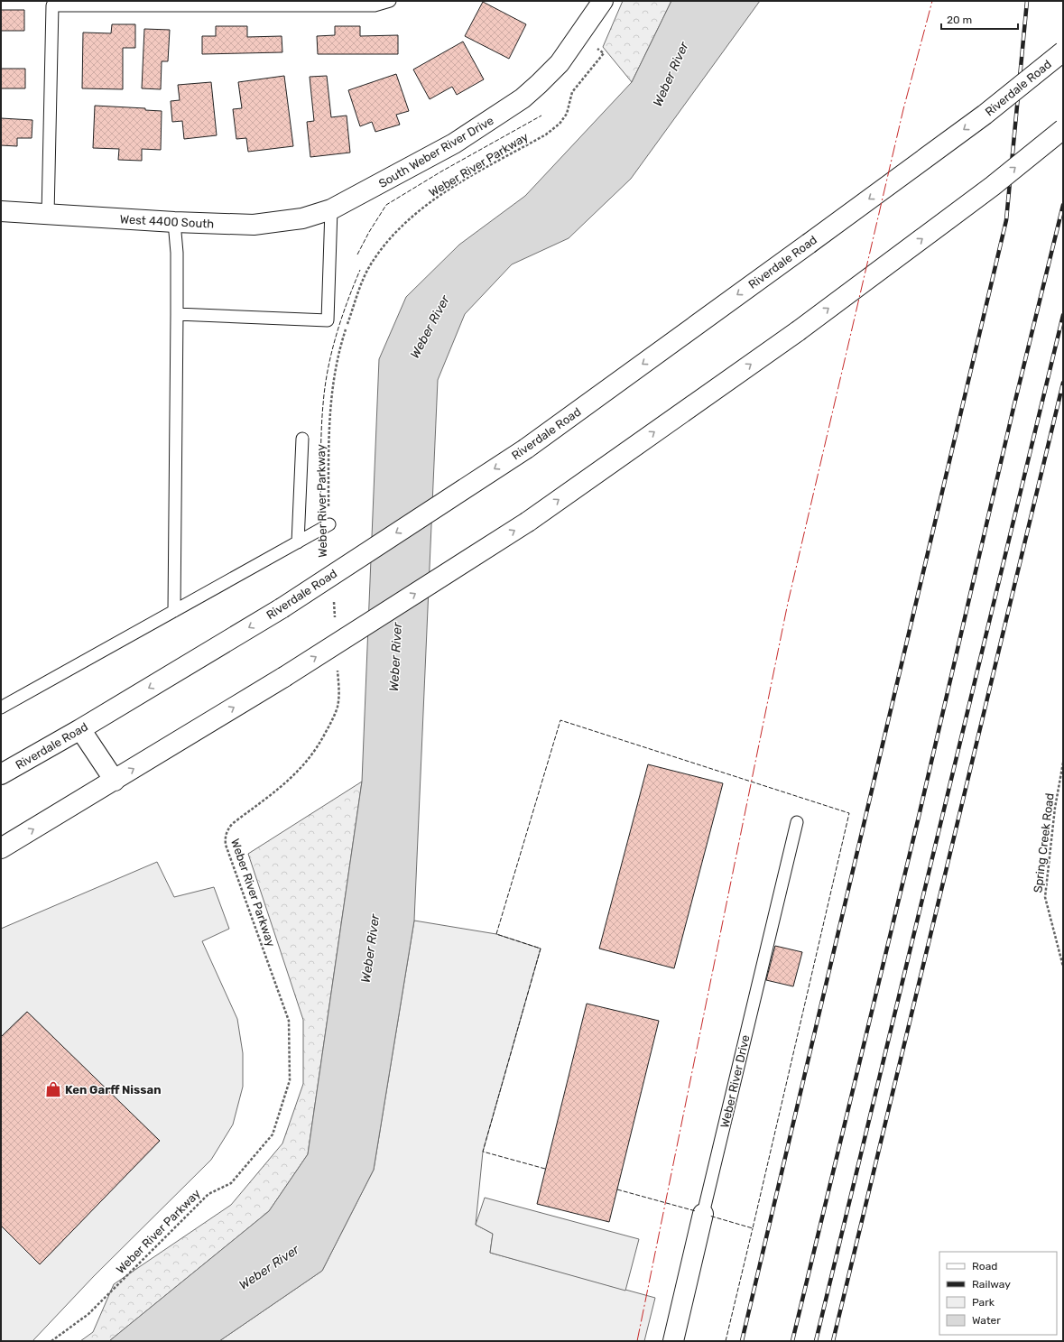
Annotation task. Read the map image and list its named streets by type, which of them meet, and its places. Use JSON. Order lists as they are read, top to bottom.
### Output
{
  "streets": {
    "main road": [
      "Riverdale Road",
      "South Weber River Drive",
      "West 4400 South",
      "Weber River Drive"
    ],
    "path": ["Weber River Parkway", "Spring Creek Road"]
  },
  "crossings": [
    ["South Weber River Drive", "West 4400 South"]
  ],
  "water": ["Weber River"],
  "places": {
    "shop": ["Ken Garff Nissan"]
  },
  "legend": [
    "Road",
    "Railway",
    "Park",
    "Water"
  ],
  "scale_bar": "20 m"
}
